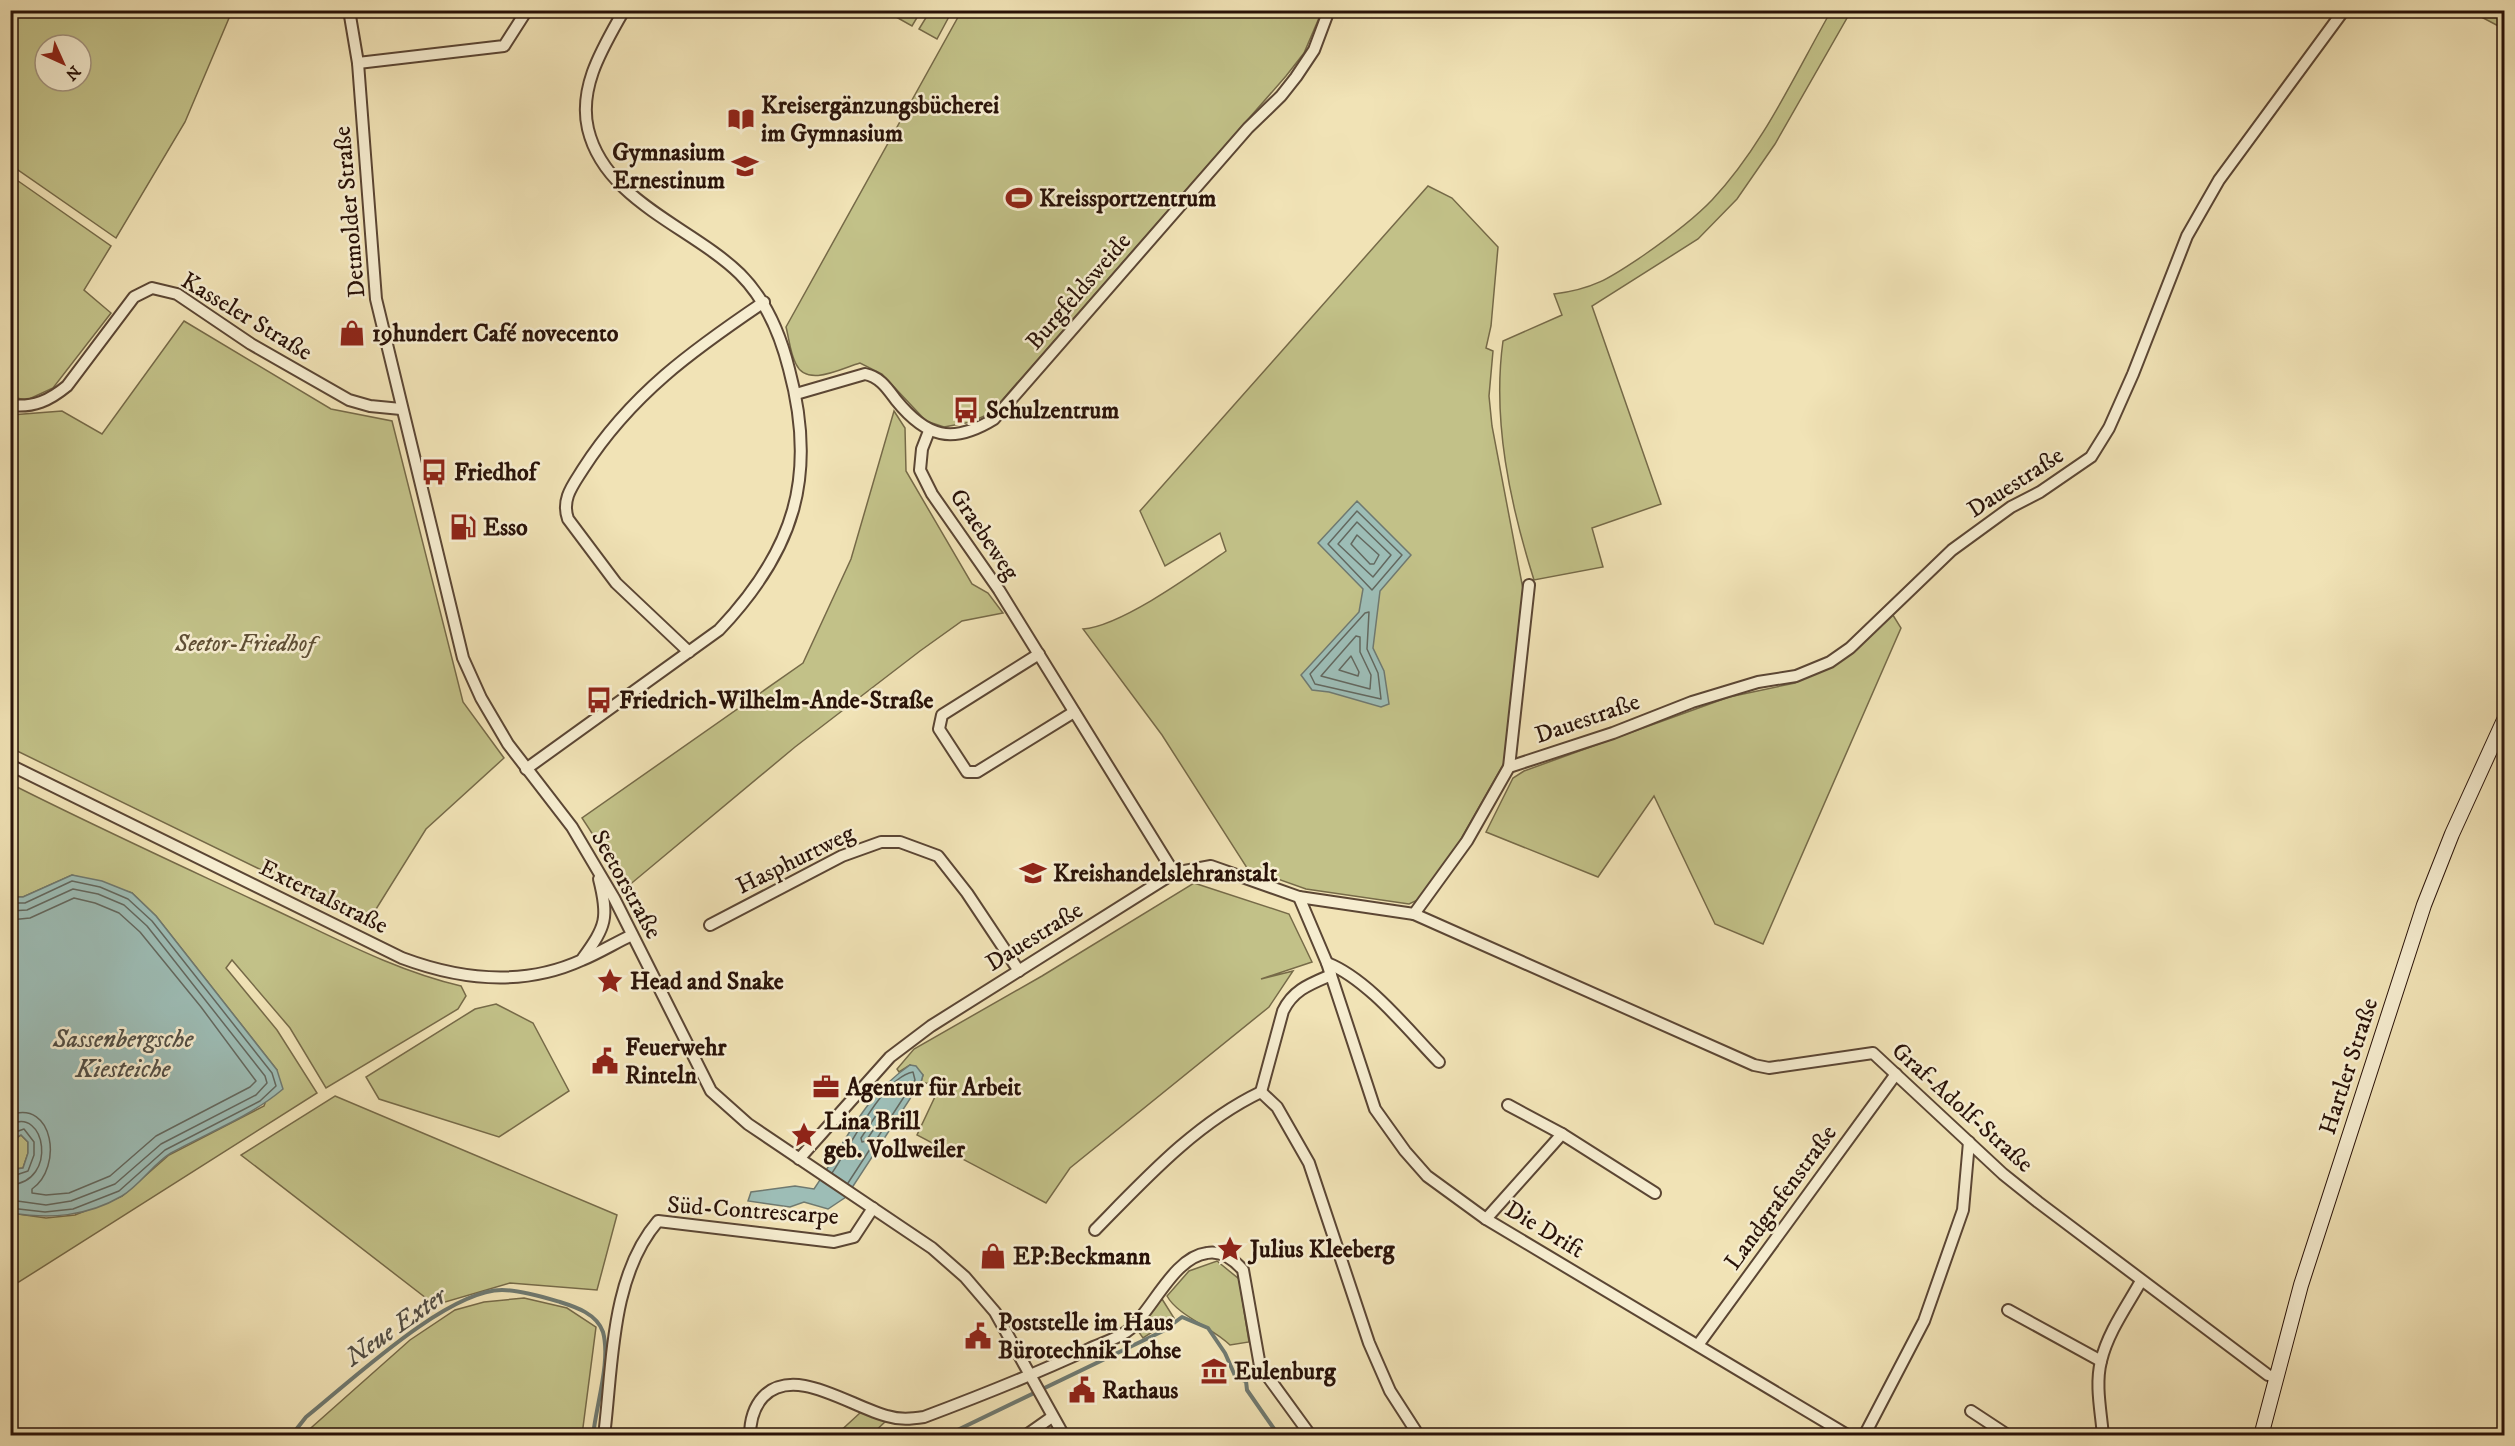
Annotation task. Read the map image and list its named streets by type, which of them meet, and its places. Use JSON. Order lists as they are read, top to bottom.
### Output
{
  "streets": {
    "main road": ["Hartler Straße"],
    "street": [
      "Detmolder Straße",
      "Burgfeldsweide",
      "Kasseler Straße",
      "Dauestraße",
      "Graebeweg",
      "Hasphurtweg",
      "Seetorstraße",
      "Extertalstraße",
      "Graf-Adolf-Straße",
      "Landgrafenstraße",
      "Süd-Contrescarpe",
      "Die Drift"
    ]
  },
  "crossings": [
    ["Detmolder Straße", "Kasseler Straße"],
    ["Detmolder Straße", "Seetorstraße"],
    ["Burgfeldsweide", "Graebeweg"],
    ["Kasseler Straße", "Seetorstraße"],
    ["Dauestraße", "Graebeweg"],
    ["Dauestraße", "Hasphurtweg"],
    ["Dauestraße", "Seetorstraße"],
    ["Dauestraße", "Graf-Adolf-Straße"],
    ["Dauestraße", "Die Drift"],
    ["Seetorstraße", "Extertalstraße"],
    ["Seetorstraße", "Süd-Contrescarpe"],
    ["Hartler Straße", "Graf-Adolf-Straße"],
    ["Graf-Adolf-Straße", "Landgrafenstraße"],
    ["Landgrafenstraße", "Die Drift"]
  ],
  "water": ["Sassenbergsche Kiesteiche", "Neue Exter"],
  "parks": ["Seetor-Friedhof"],
  "places": {
    "library": ["Kreisergänzungsbücherei im Gymnasium"],
    "school or university": ["Gymnasium Ernestinum", "Kreishandelslehranstalt"],
    "sports": ["Kreissportzentrum"],
    "shop": ["19hundert Café novecento", "EP:Beckmann"],
    "bus stop": ["Schulzentrum", "Friedhof", "Friedrich-Wilhelm-Ande-Straße"],
    "fuel station": ["Esso"],
    "place": ["Head and Snake", "Lina Brill geb. Vollweiler", "Julius Kleeberg"],
    "public building": ["Feuerwehr Rinteln", "Poststelle im Haus Bürotechnik Lohse", "Rathaus"],
    "office": ["Agentur für Arbeit"],
    "museum": ["Eulenburg"]
  },
  "north": "bottom right"
}
